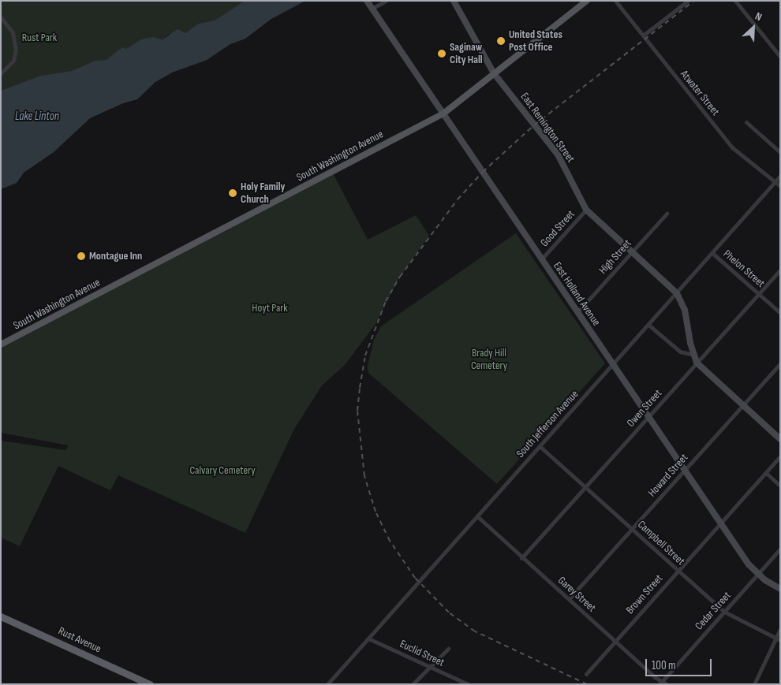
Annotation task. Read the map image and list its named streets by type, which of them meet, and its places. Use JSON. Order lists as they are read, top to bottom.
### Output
{
  "streets": {
    "highway": ["Rust Avenue"],
    "main road": ["East Remington Street", "South Washington Avenue", "East Holland Avenue"],
    "street": [
      "Atwater Street",
      "Good Street",
      "High Street",
      "Phelon Street",
      "Owen Street",
      "South Jefferson Avenue",
      "Howard Street",
      "Campbell Street",
      "Garey Street",
      "Brown Street",
      "Cedar Street",
      "Euclid Street"
    ]
  },
  "crossings": [
    ["Atwater Street", "South Jefferson Avenue"],
    ["East Remington Street", "South Washington Avenue"],
    ["East Remington Street", "Good Street"],
    ["East Remington Street", "High Street"],
    ["East Remington Street", "Owen Street"],
    ["East Remington Street", "South Jefferson Avenue"],
    ["East Remington Street", "Howard Street"],
    ["South Washington Avenue", "East Holland Avenue"],
    ["Good Street", "East Holland Avenue"],
    ["High Street", "East Holland Avenue"],
    ["Phelon Street", "Owen Street"],
    ["Phelon Street", "South Jefferson Avenue"],
    ["East Holland Avenue", "Owen Street"],
    ["East Holland Avenue", "South Jefferson Avenue"],
    ["East Holland Avenue", "Howard Street"],
    ["East Holland Avenue", "Brown Street"],
    ["East Holland Avenue", "Cedar Street"],
    ["Owen Street", "Campbell Street"],
    ["Owen Street", "Garey Street"],
    ["South Jefferson Avenue", "Campbell Street"],
    ["South Jefferson Avenue", "Garey Street"],
    ["South Jefferson Avenue", "Euclid Street"],
    ["Howard Street", "Campbell Street"],
    ["Howard Street", "Garey Street"],
    ["Campbell Street", "Brown Street"],
    ["Campbell Street", "Cedar Street"],
    ["Garey Street", "Brown Street"],
    ["Garey Street", "Cedar Street"]
  ],
  "water": ["Lake Linton"],
  "parks": [
    "Rust Park",
    "Hoyt Park",
    "Brady Hill Cemetery",
    "Calvary Cemetery"
  ],
  "places": [
    "United States Post Office",
    "Saginaw City Hall",
    "Holy Family Church",
    "Montague Inn"
  ],
  "scale_bar": "100 m",
  "north": "top right"
}
